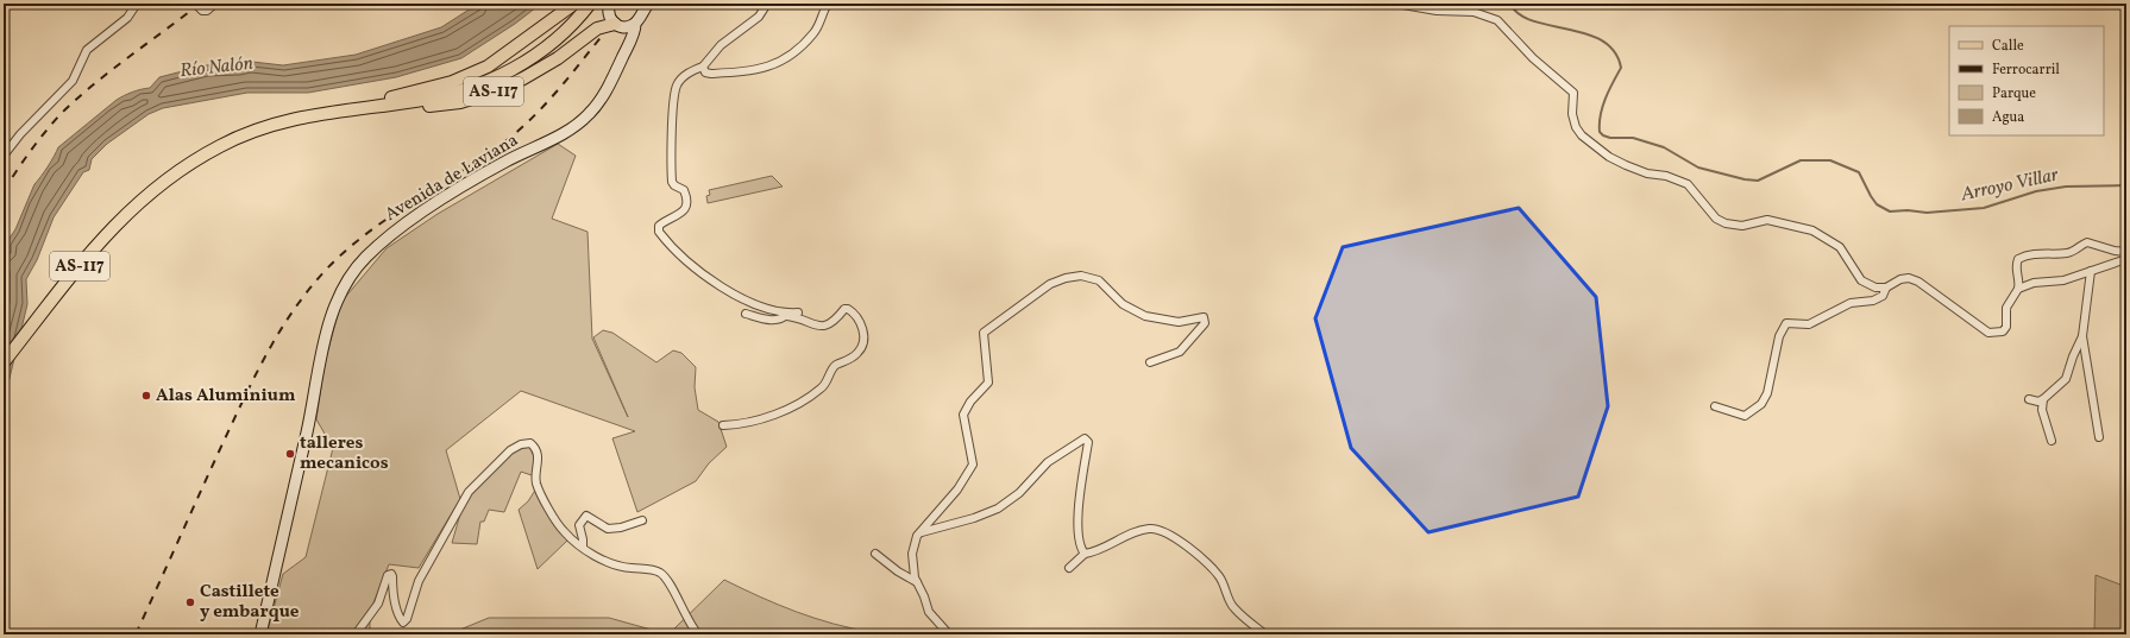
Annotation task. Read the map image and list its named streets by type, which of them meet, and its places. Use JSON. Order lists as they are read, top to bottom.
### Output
{
  "streets": {
    "main road": ["AS-117"],
    "street": ["Avenida de Laviana"]
  },
  "water": ["Río Nalón", "Arroyo Villar"],
  "places": ["Alas Aluminium", "talleres mecanicos", "Castillete y embarque"],
  "legend": [
    "Calle",
    "Ferrocarril",
    "Parque",
    "Agua"
  ]
}
